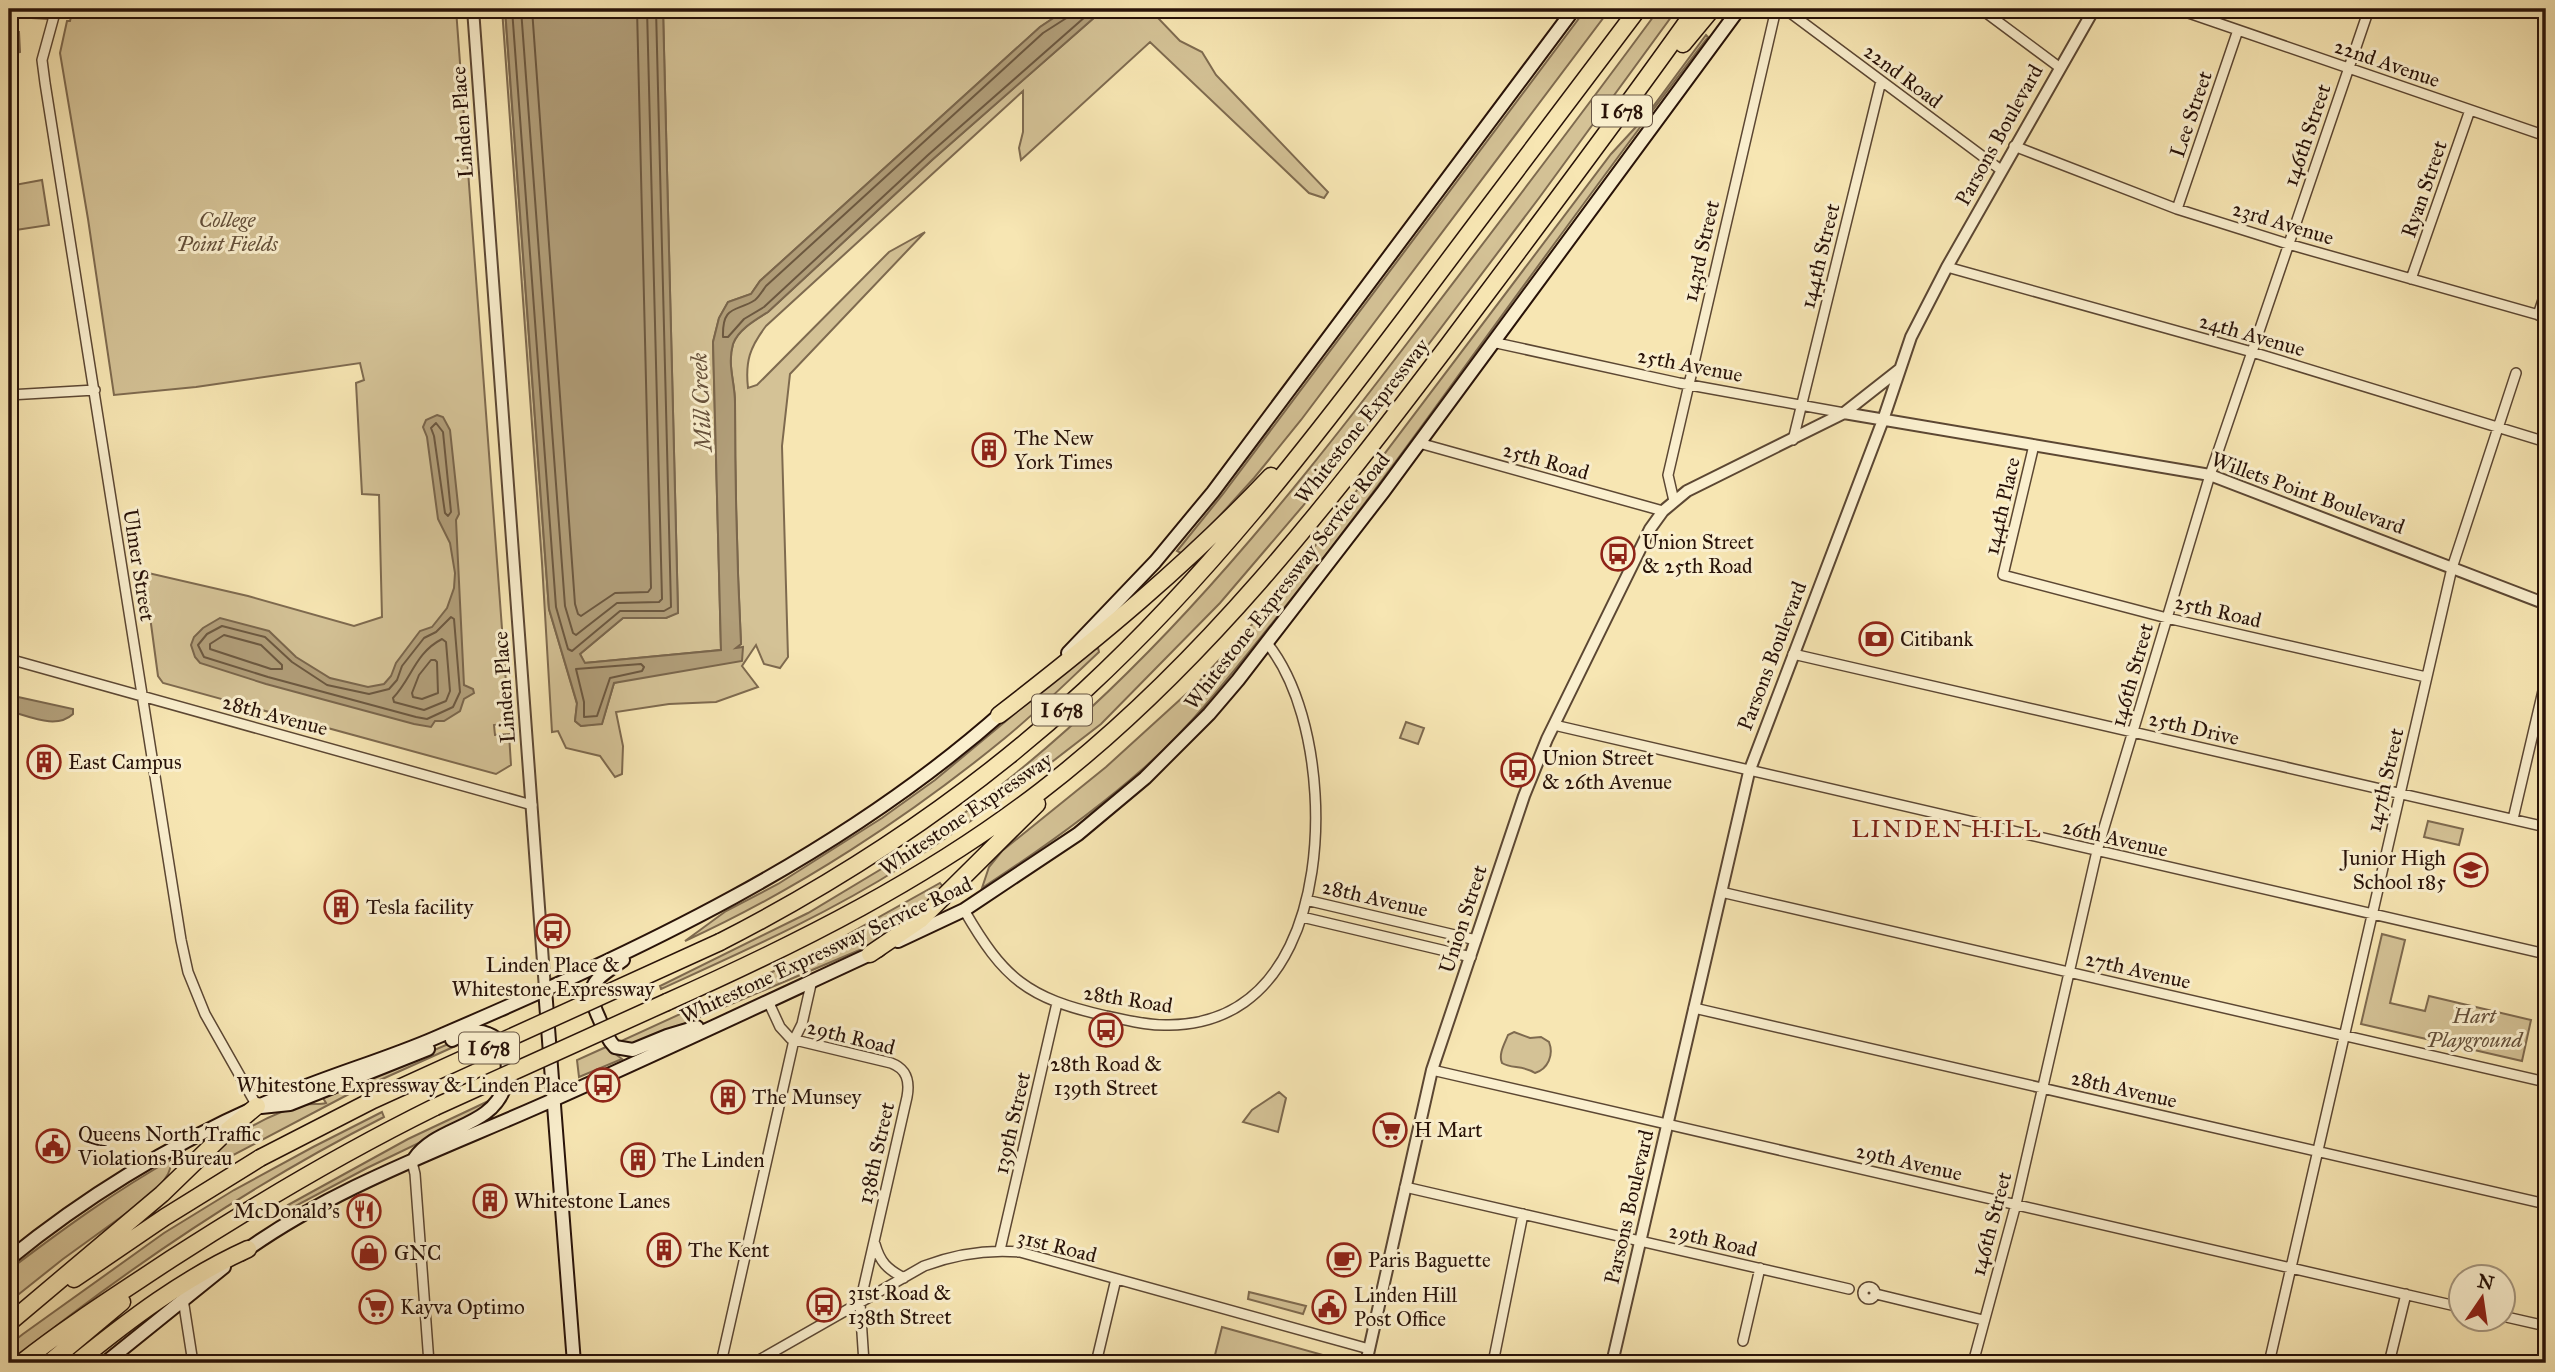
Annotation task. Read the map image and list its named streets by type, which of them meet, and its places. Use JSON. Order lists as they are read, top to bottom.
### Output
{
  "streets": {
    "highway": ["I 678", "Whitestone Expressway"],
    "main road": ["Linden Place", "Whitestone Expressway Service Road"],
    "street": [
      "22nd Avenue",
      "22nd Road",
      "Lee Street",
      "Parsons Boulevard",
      "146th Street",
      "Ryan Street",
      "23rd Avenue",
      "143rd Street",
      "144th Street",
      "24th Avenue",
      "25th Avenue",
      "25th Road",
      "Willets Point Boulevard",
      "144th Place",
      "Ulmer Street",
      "28th Avenue",
      "25th Drive",
      "147th Street",
      "26th Avenue",
      "Union Street",
      "27th Avenue",
      "28th Road",
      "29th Road",
      "139th Street",
      "138th Street",
      "29th Avenue",
      "31st Road"
    ]
  },
  "crossings": [
    ["22nd Avenue", "Lee Street"],
    ["22nd Avenue", "146th Street"],
    ["22nd Avenue", "Ryan Street"],
    ["22nd Road", "Parsons Boulevard"],
    ["22nd Road", "144th Street"],
    ["I 678", "Whitestone Expressway"],
    ["Lee Street", "23rd Avenue"],
    ["Linden Place", "Whitestone Expressway Service Road"],
    ["Linden Place", "28th Avenue"],
    ["Parsons Boulevard", "23rd Avenue"],
    ["Parsons Boulevard", "24th Avenue"],
    ["Parsons Boulevard", "25th Avenue"],
    ["Parsons Boulevard", "Willets Point Boulevard"],
    ["Parsons Boulevard", "28th Avenue"],
    ["Parsons Boulevard", "25th Drive"],
    ["Parsons Boulevard", "26th Avenue"],
    ["Parsons Boulevard", "27th Avenue"],
    ["Parsons Boulevard", "29th Road"],
    ["Parsons Boulevard", "29th Avenue"],
    ["146th Street", "23rd Avenue"],
    ["146th Street", "24th Avenue"],
    ["146th Street", "25th Road"],
    ["146th Street", "Willets Point Boulevard"],
    ["146th Street", "28th Avenue"],
    ["146th Street", "25th Drive"],
    ["146th Street", "26th Avenue"],
    ["146th Street", "27th Avenue"],
    ["146th Street", "29th Avenue"],
    ["Ryan Street", "23rd Avenue"],
    ["143rd Street", "25th Avenue"],
    ["144th Street", "25th Avenue"],
    ["24th Avenue", "147th Street"],
    ["25th Avenue", "Willets Point Boulevard"],
    ["25th Avenue", "Whitestone Expressway Service Road"],
    ["25th Road", "144th Place"],
    ["25th Road", "Whitestone Expressway Service Road"],
    ["25th Road", "147th Street"],
    ["25th Road", "Union Street"],
    ["Willets Point Boulevard", "144th Place"],
    ["Willets Point Boulevard", "147th Street"],
    ["Ulmer Street", "28th Avenue"],
    ["Whitestone Expressway Service Road", "28th Road"],
    ["Whitestone Expressway Service Road", "29th Road"],
    ["28th Avenue", "147th Street"],
    ["28th Avenue", "Union Street"],
    ["28th Avenue", "28th Road"],
    ["25th Drive", "147th Street"],
    ["147th Street", "26th Avenue"],
    ["147th Street", "27th Avenue"],
    ["147th Street", "29th Avenue"],
    ["26th Avenue", "Union Street"],
    ["Union Street", "29th Road"],
    ["Union Street", "29th Avenue"],
    ["Union Street", "31st Road"],
    ["28th Road", "139th Street"],
    ["29th Road", "138th Street"],
    ["139th Street", "31st Road"],
    ["138th Street", "31st Road"]
  ],
  "districts": ["LINDEN HILL"],
  "water": ["Mill Creek"],
  "parks": ["College Point Fields", "Hart Playground"],
  "places": {
    "building": [
      "The New York Times",
      "East Campus",
      "Tesla facility",
      "The Munsey",
      "The Linden",
      "Whitestone Lanes",
      "The Kent"
    ],
    "bus stop": [
      "Union Street & 25th Road",
      "Union Street & 26th Avenue",
      "Linden Place & Whitestone Expressway",
      "28th Road & 139th Street",
      "Whitestone Expressway & Linden Place",
      "31st Road & 138th Street"
    ],
    "bank": ["Citibank"],
    "school or university": ["Junior High School 185"],
    "supermarket": ["H Mart", "Kayva Optimo"],
    "public building": ["Queens North Traffic Violations Bureau", "Linden Hill Post Office"],
    "restaurant": ["McDonald's"],
    "shop": ["GNC"],
    "cafe": ["Paris Baguette"]
  },
  "north": "top"
}
